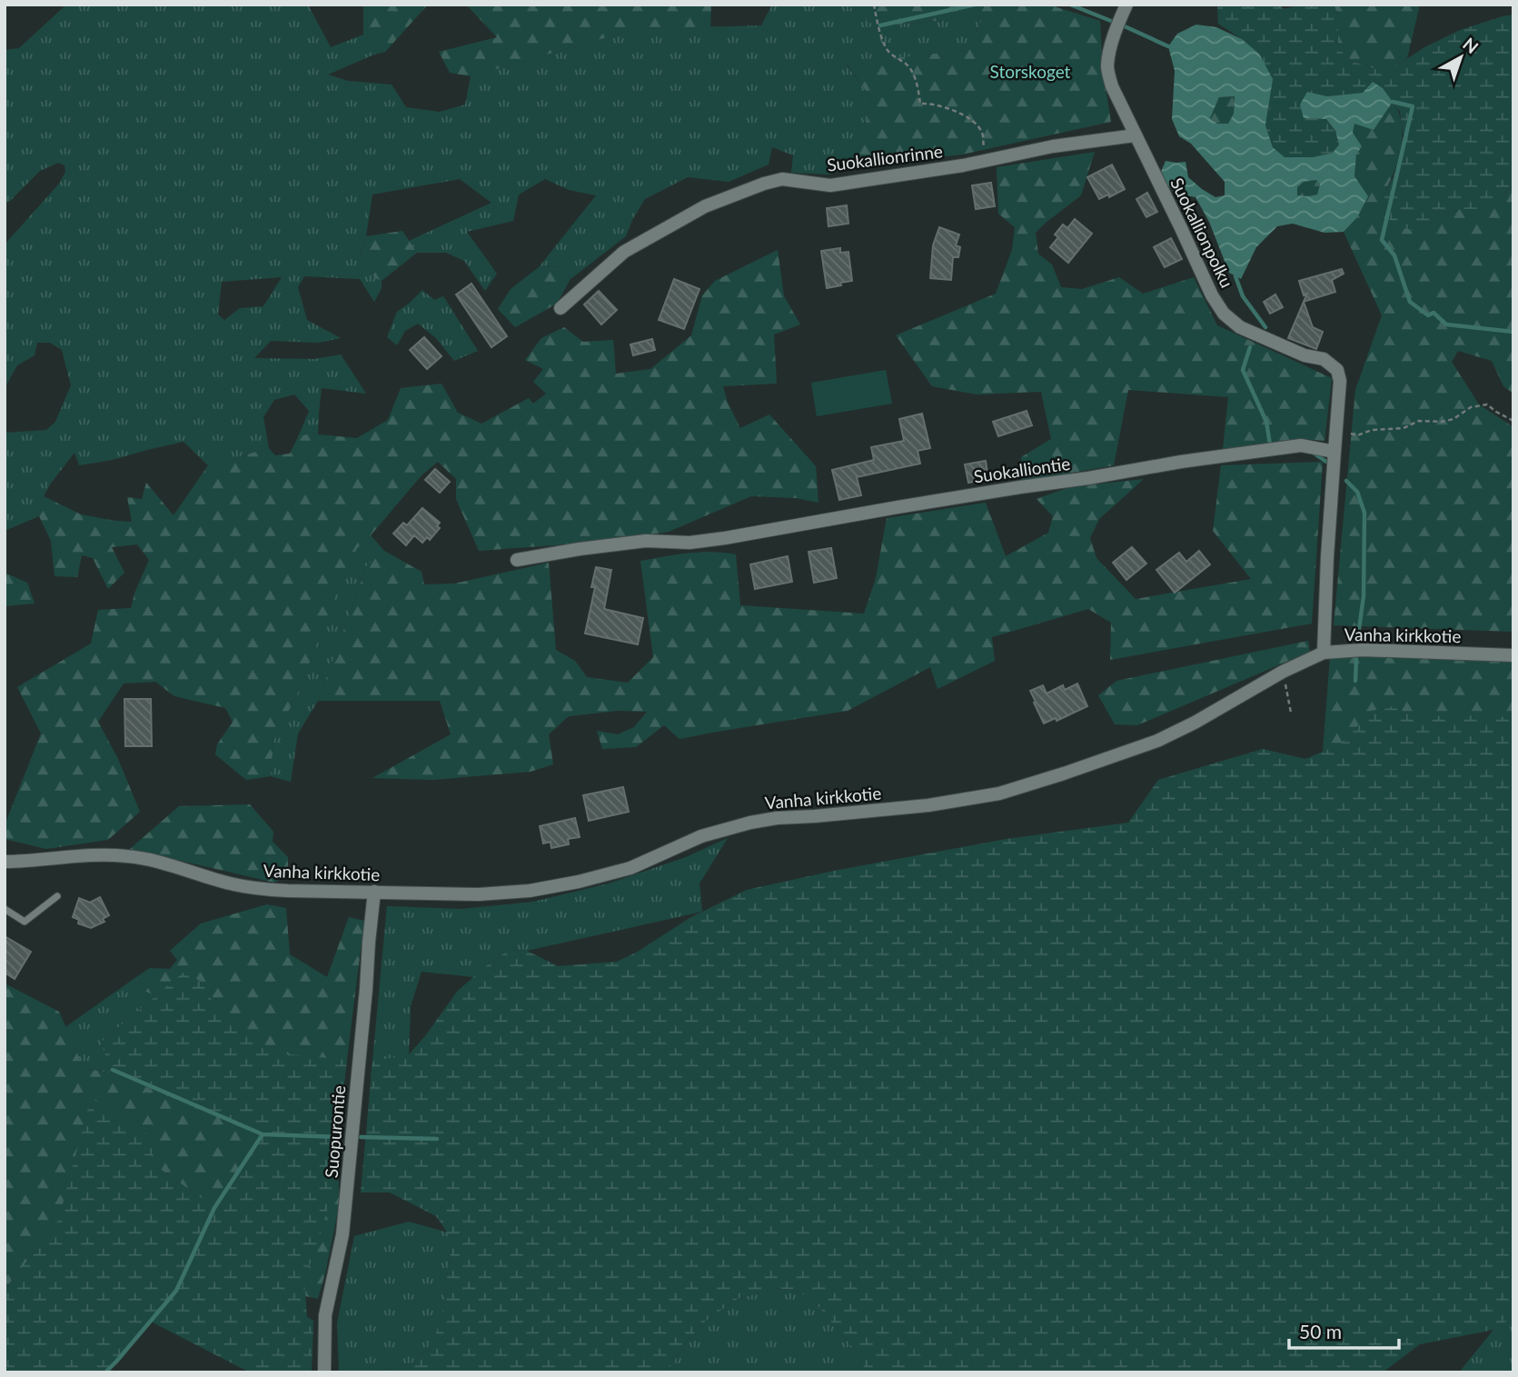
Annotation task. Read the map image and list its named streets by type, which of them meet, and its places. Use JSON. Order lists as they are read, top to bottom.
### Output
{
  "streets": {
    "street": [
      "Suokallionrinne",
      "Suokallionpolku",
      "Suokalliontie",
      "Vanha kirkkotie",
      "Suopurontie"
    ]
  },
  "crossings": [
    ["Suokallionrinne", "Suokallionpolku"],
    ["Suokallionpolku", "Suokalliontie"],
    ["Vanha kirkkotie", "Suopurontie"]
  ],
  "parks": ["Storskoget"],
  "scale_bar": "50 m",
  "north": "top right"
}
